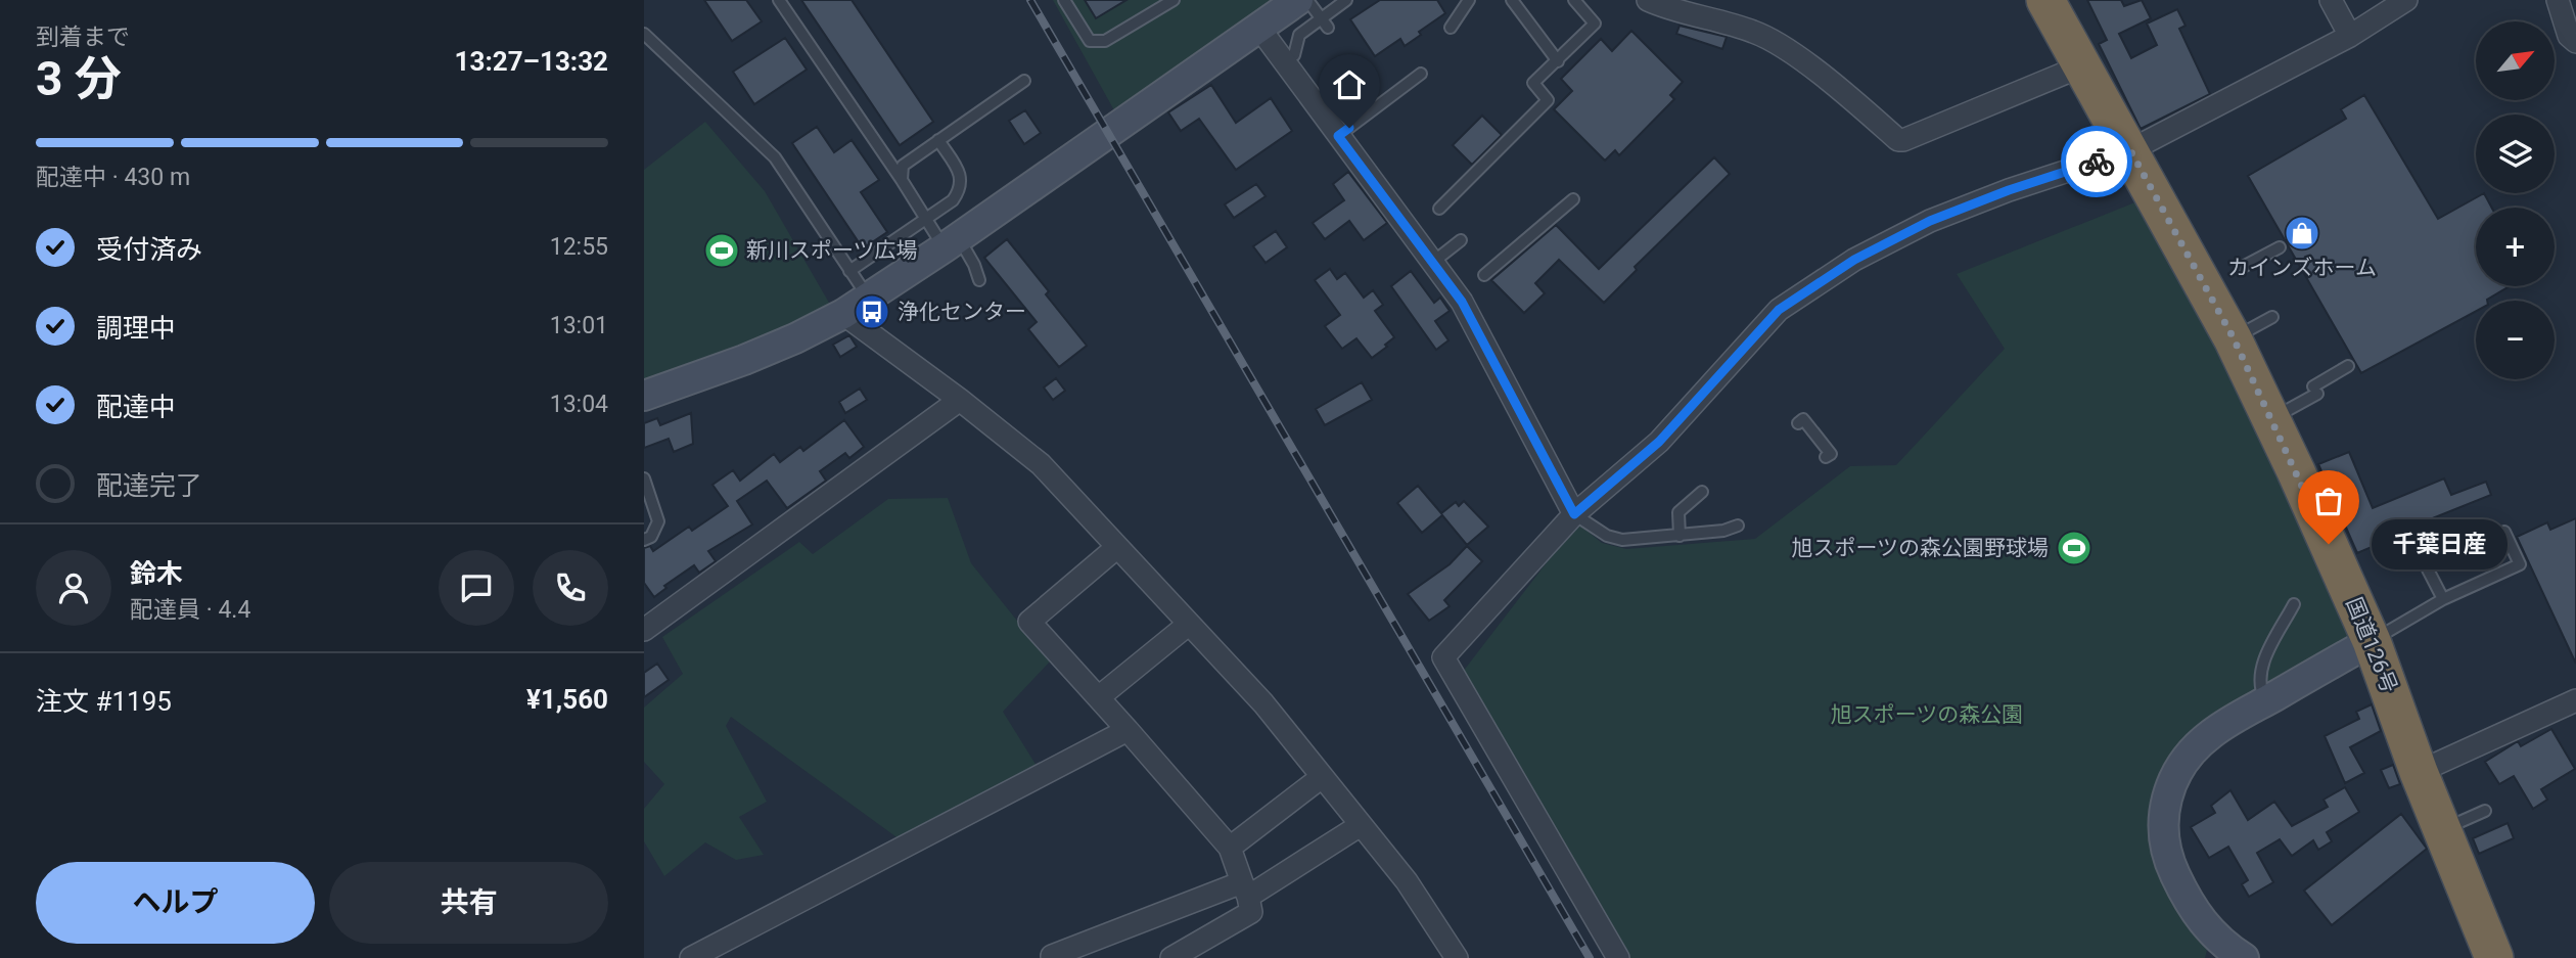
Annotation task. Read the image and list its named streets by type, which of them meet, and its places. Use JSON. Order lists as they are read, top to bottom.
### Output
{
  "streets": {
    "highway": ["国道126号"]
  },
  "parks": ["旭スポーツの森公園"],
  "places": {
    "shop": ["カインズホーム"],
    "sports": ["新川スポーツ広場", "旭スポーツの森公園野球場"],
    "bus stop": ["浄化センター"],
    "other": ["千葉日産"]
  },
  "north": "top right",
  "page": {
    "heading": ["3 分", "到着まで", "13:27–13:32"],
    "panel": [
      "鈴木",
      "配達員 · 4.4",
      "注文 #1195",
      "¥1,560"
    ],
    "map_buttons": ["+", "−"],
    "bar": "配達中 · 430 m",
    "list": [
      ["受付済み", "12:55"],
      ["調理中", "13:01"],
      ["配達中", "13:04"],
      "配達完了"
    ],
    "bubble": "千葉日産",
    "buttons": ["ヘルプ", "共有"]
  }
}
